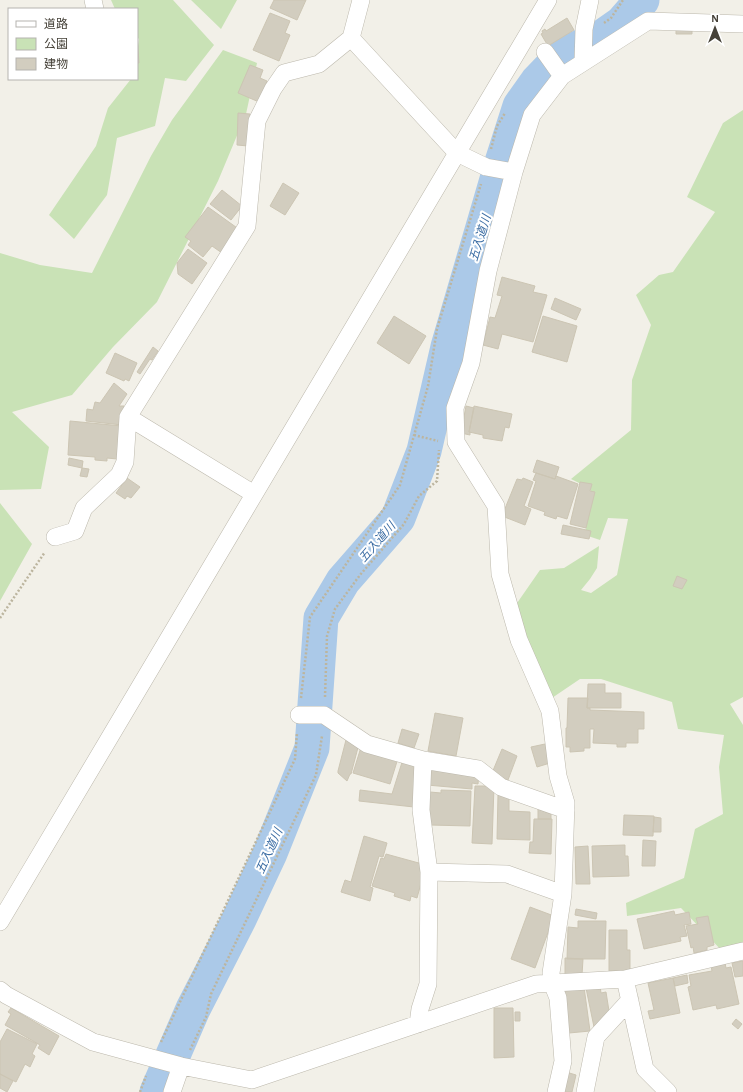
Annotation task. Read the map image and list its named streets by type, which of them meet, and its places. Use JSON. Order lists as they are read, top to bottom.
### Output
{
  "water": ["五入道川"],
  "legend": ["道路", "公園", "建物"],
  "north": "top"
}
